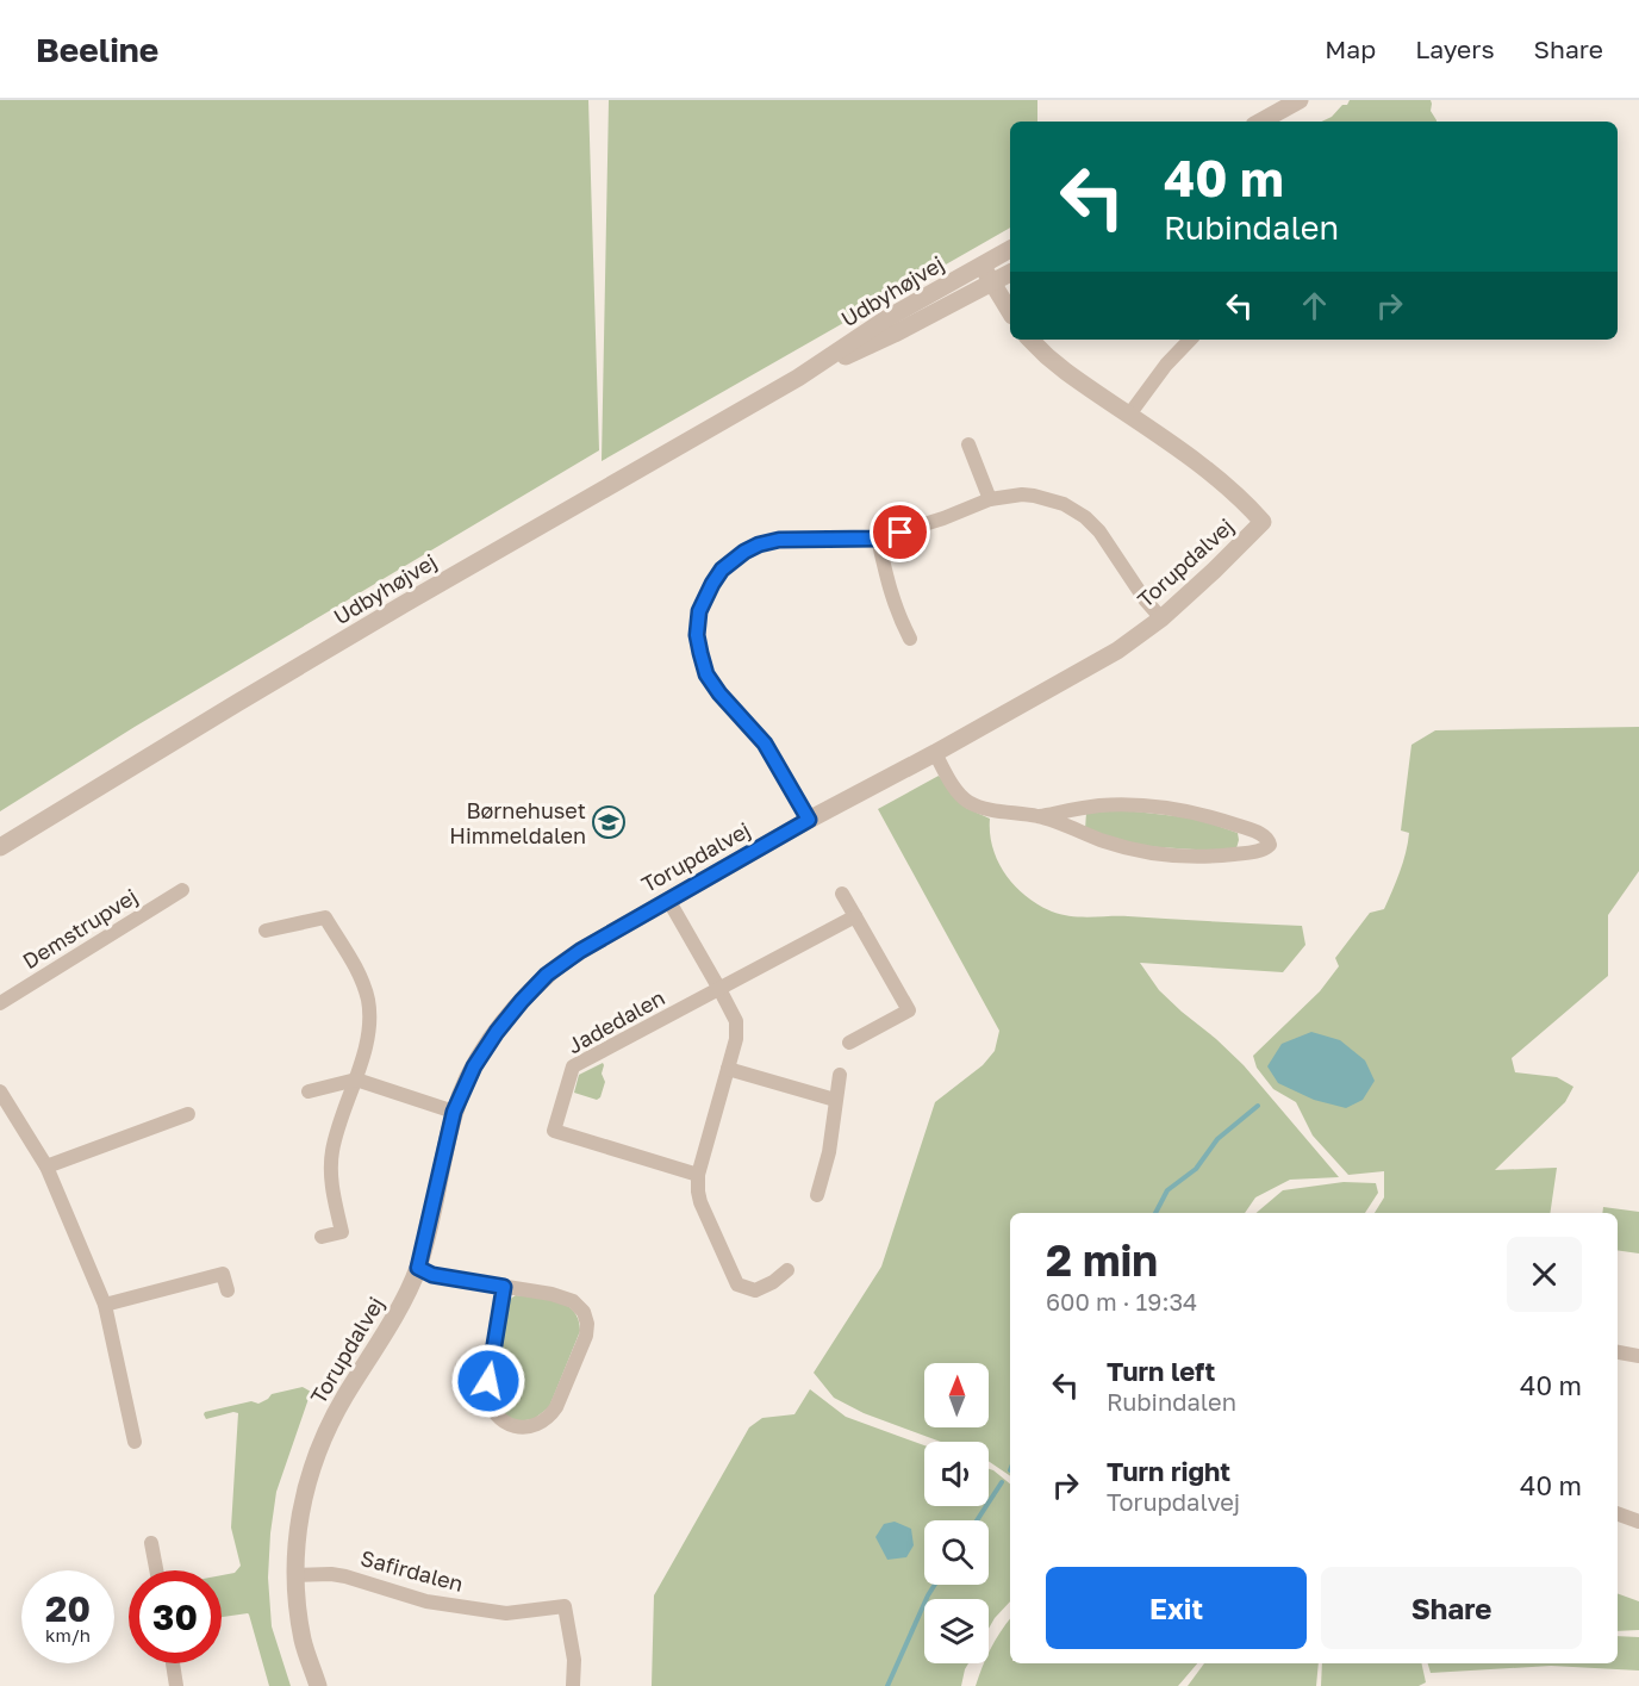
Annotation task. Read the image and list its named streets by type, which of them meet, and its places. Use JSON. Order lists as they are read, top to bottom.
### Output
{
  "streets": {
    "street": [
      "Udbyhøjvej",
      "Torupdalvej",
      "Demstrupvej",
      "Jadedalen",
      "Safirdalen"
    ]
  },
  "crossings": [
    ["Torupdalvej", "Safirdalen"]
  ],
  "places": {
    "school or university": ["Børnehuset Himmeldalen"]
  },
  "north": "top",
  "page": {
    "header": "Beeline",
    "nav": ["Map", "Layers", "Share"],
    "turn": ["40 m", "Rubindalen"],
    "heading": ["2 min", "600 m · 19:34"],
    "list": [
      {
        "name": "Turn left",
        "note": "Rubindalen",
        "value": "40 m"
      },
      {
        "name": "Turn right",
        "note": "Torupdalvej",
        "value": "40 m"
      }
    ],
    "buttons": ["Exit", "Share"],
    "speed": "20 km/h",
    "limit": "30"
  }
}
